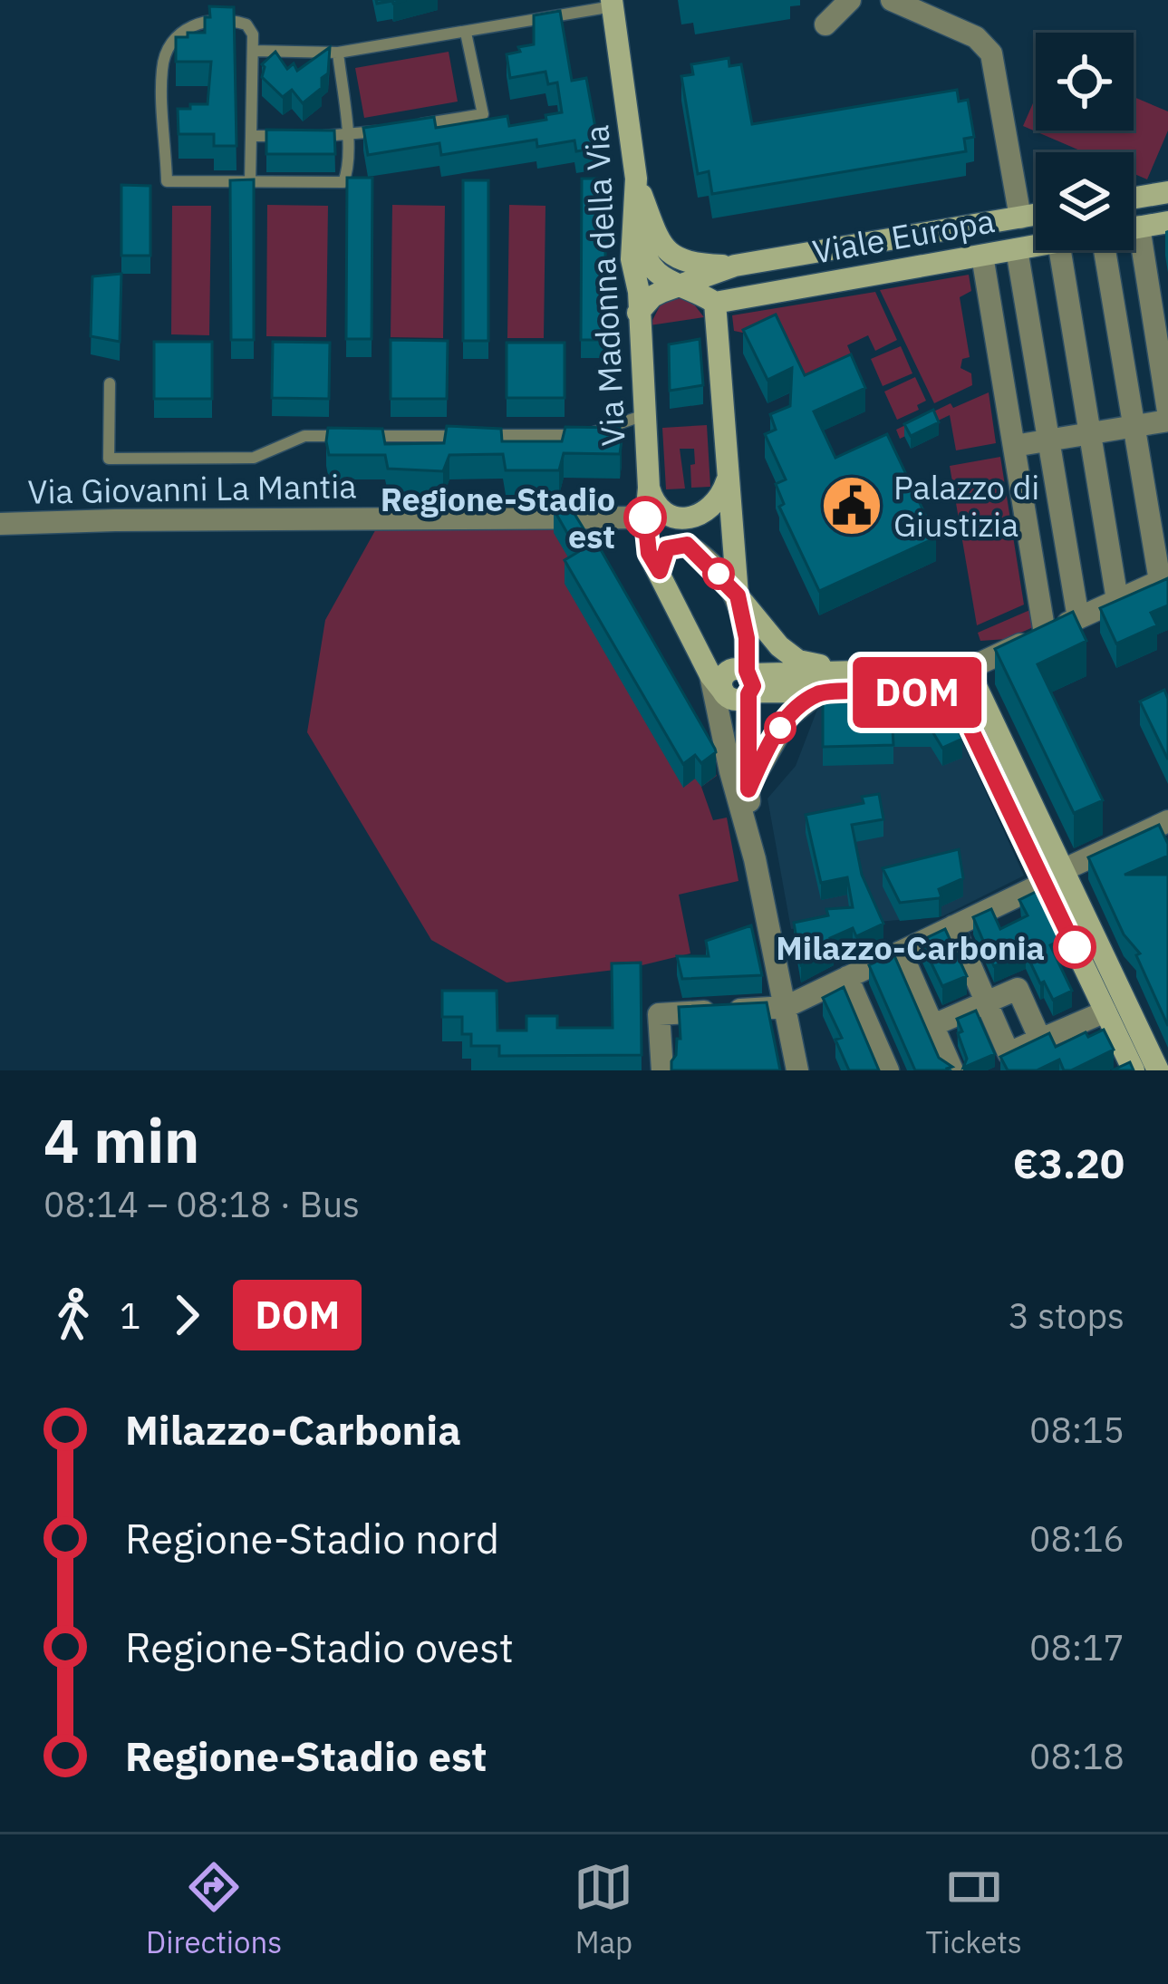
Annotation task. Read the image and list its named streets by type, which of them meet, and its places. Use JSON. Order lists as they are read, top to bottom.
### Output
{
  "streets": {
    "street": ["Viale Europa", "Via Madonna della Via", "Via Giovanni La Mantia"]
  },
  "crossings": [
    ["Via Madonna della Via", "Via Giovanni La Mantia"]
  ],
  "places": {
    "public building": ["Palazzo di Giustizia"],
    "other": ["Regione-Stadio est", "Milazzo-Carbonia"]
  },
  "lines": ["bus line DOM"],
  "page": {
    "on_map": "DOM",
    "heading": ["4 min", "08:14 – 08:18 · Bus", "€3.20"],
    "legs": ["1", "DOM", "3 stops"],
    "list": [
      {
        "name": "Milazzo-Carbonia",
        "value": "08:15"
      },
      {
        "name": "Regione-Stadio nord",
        "value": "08:16"
      },
      {
        "name": "Regione-Stadio ovest",
        "value": "08:17"
      },
      {
        "name": "Regione-Stadio est",
        "value": "08:18"
      }
    ],
    "tabs": ["Directions", "Map", "Tickets"]
  }
}
